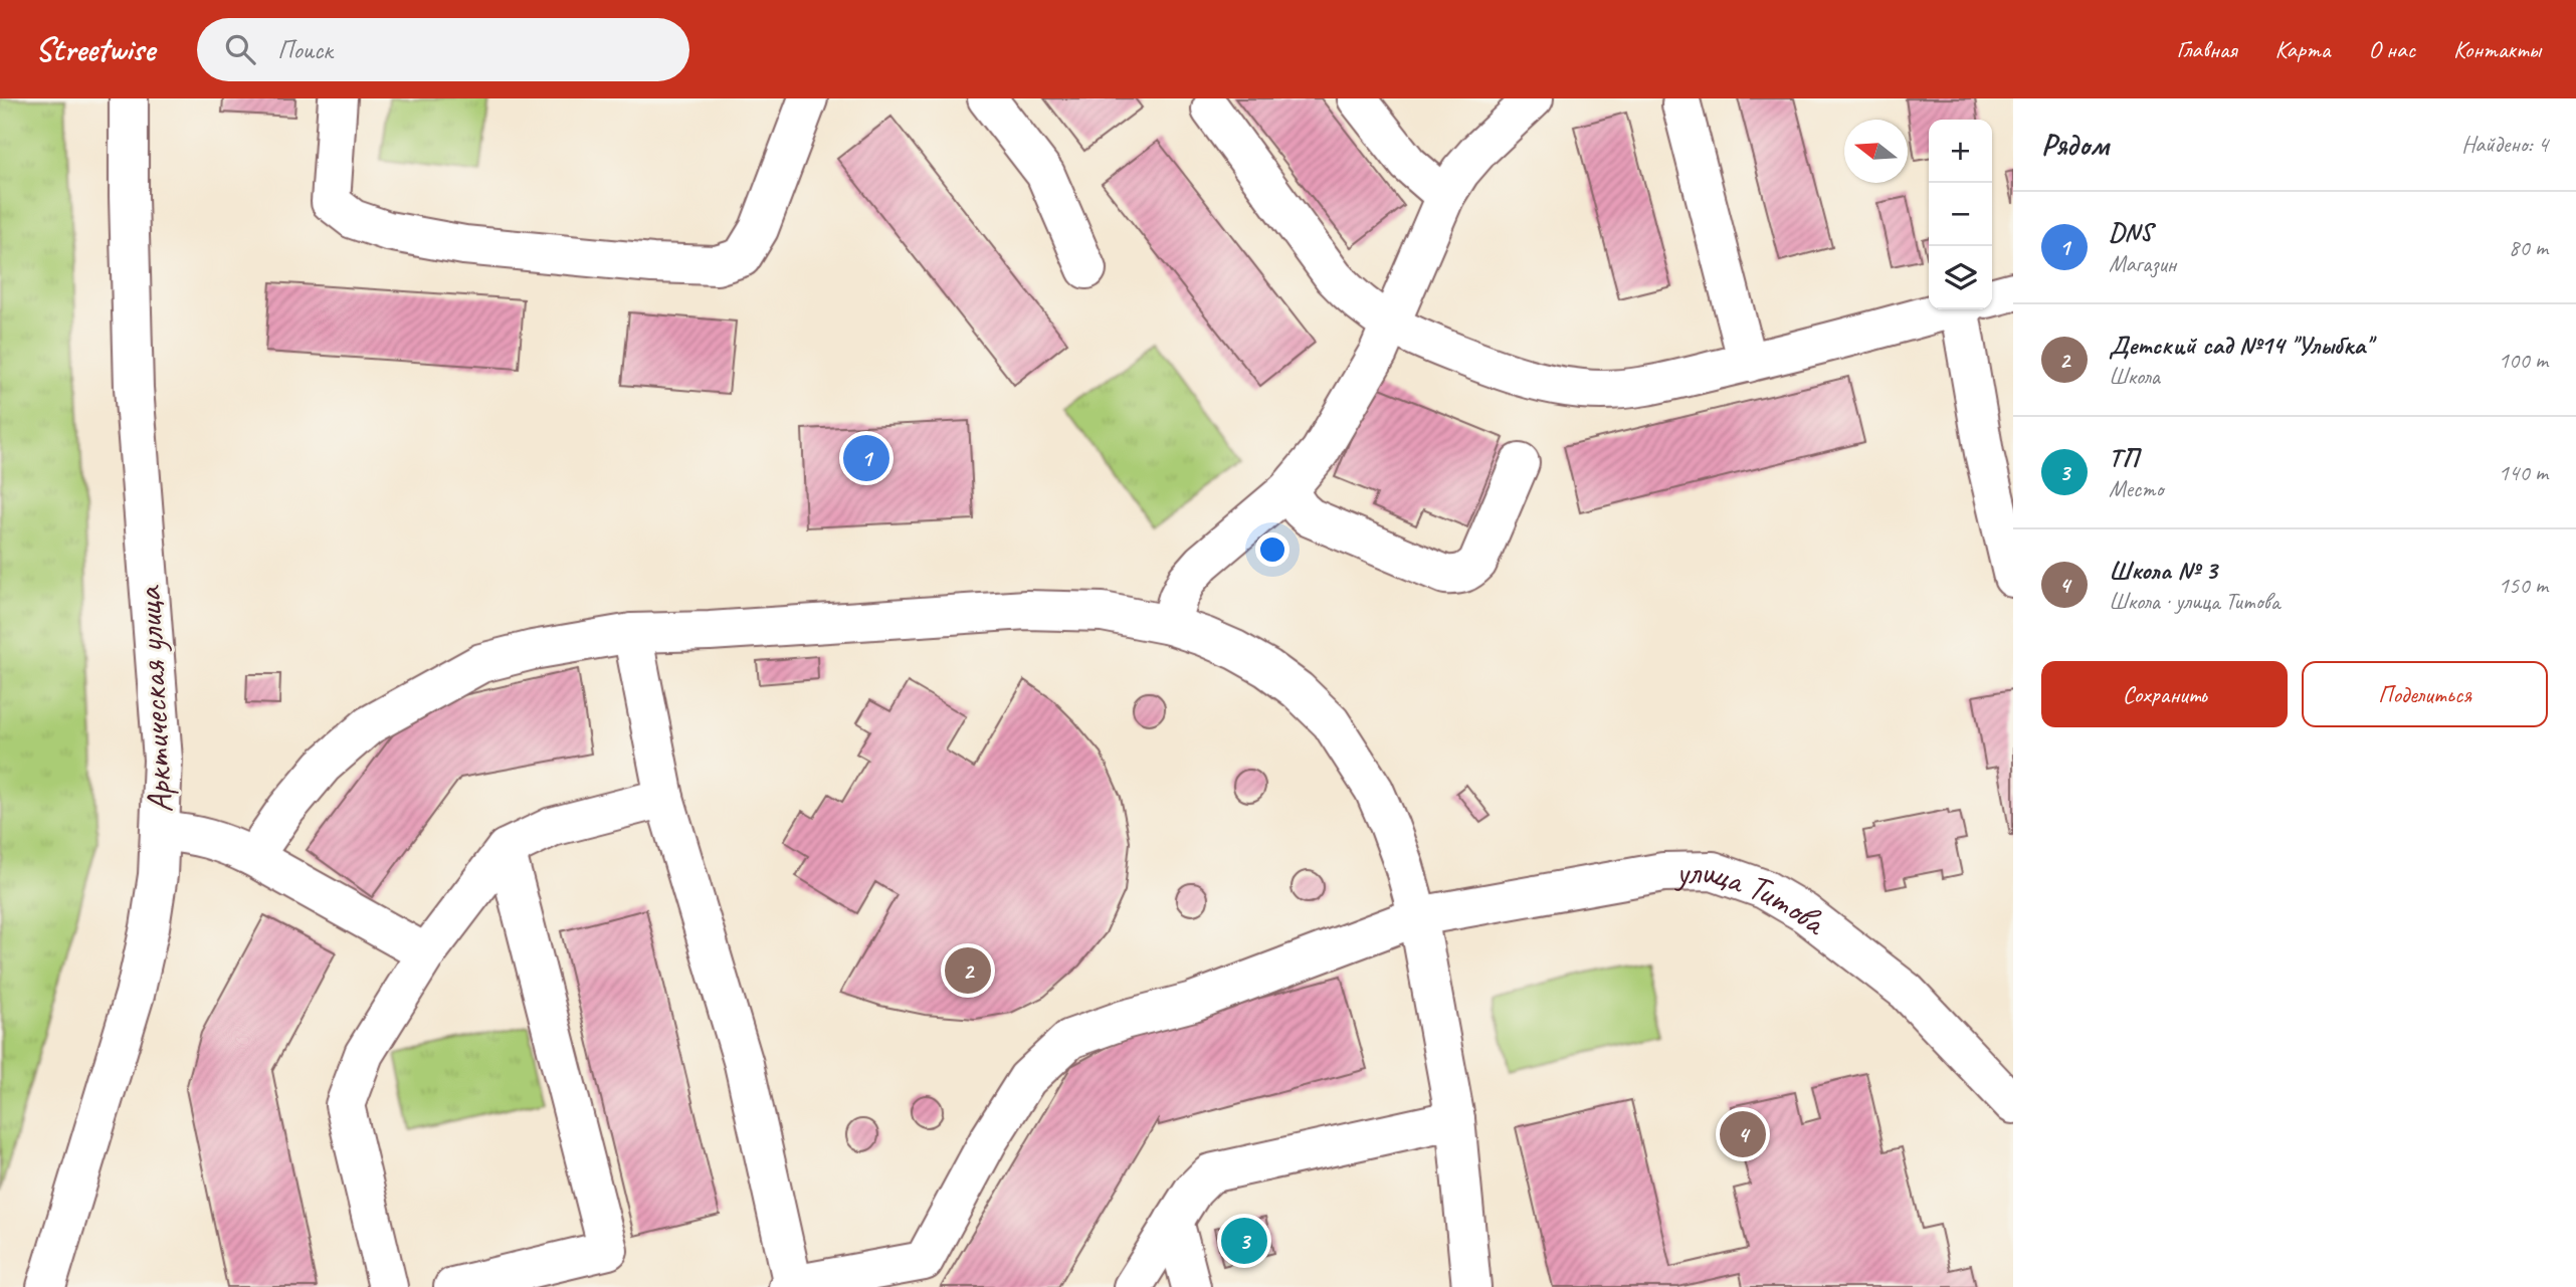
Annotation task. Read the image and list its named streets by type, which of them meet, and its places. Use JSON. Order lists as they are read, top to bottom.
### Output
{
  "streets": {
    "street": ["Арктическая улица", "улица Титова"]
  },
  "north": "left",
  "page": {
    "header": "Streetwise",
    "search": "Поиск",
    "nav": [
      "Главная",
      "Карта",
      "О нас",
      "Контакты"
    ],
    "heading": ["Рядом", "Найдено: 4"],
    "map_buttons": ["+", "−"],
    "list": [
      {
        "mark": "1",
        "name": "DNS",
        "note": "Магазин",
        "value": "80 m"
      },
      {
        "mark": "2",
        "name": "Детский сад №14 \"Улыбка\"",
        "note": "Школа",
        "value": "100 m"
      },
      {
        "mark": "3",
        "name": "ТП",
        "note": "Место",
        "value": "140 m"
      },
      {
        "mark": "4",
        "name": "Школа № 3",
        "note": "Школа · улица Титова",
        "value": "150 m"
      }
    ],
    "pins": [
      "1",
      "2",
      "4",
      "3"
    ],
    "buttons": ["Сохранить", "Поделиться"]
  }
}
